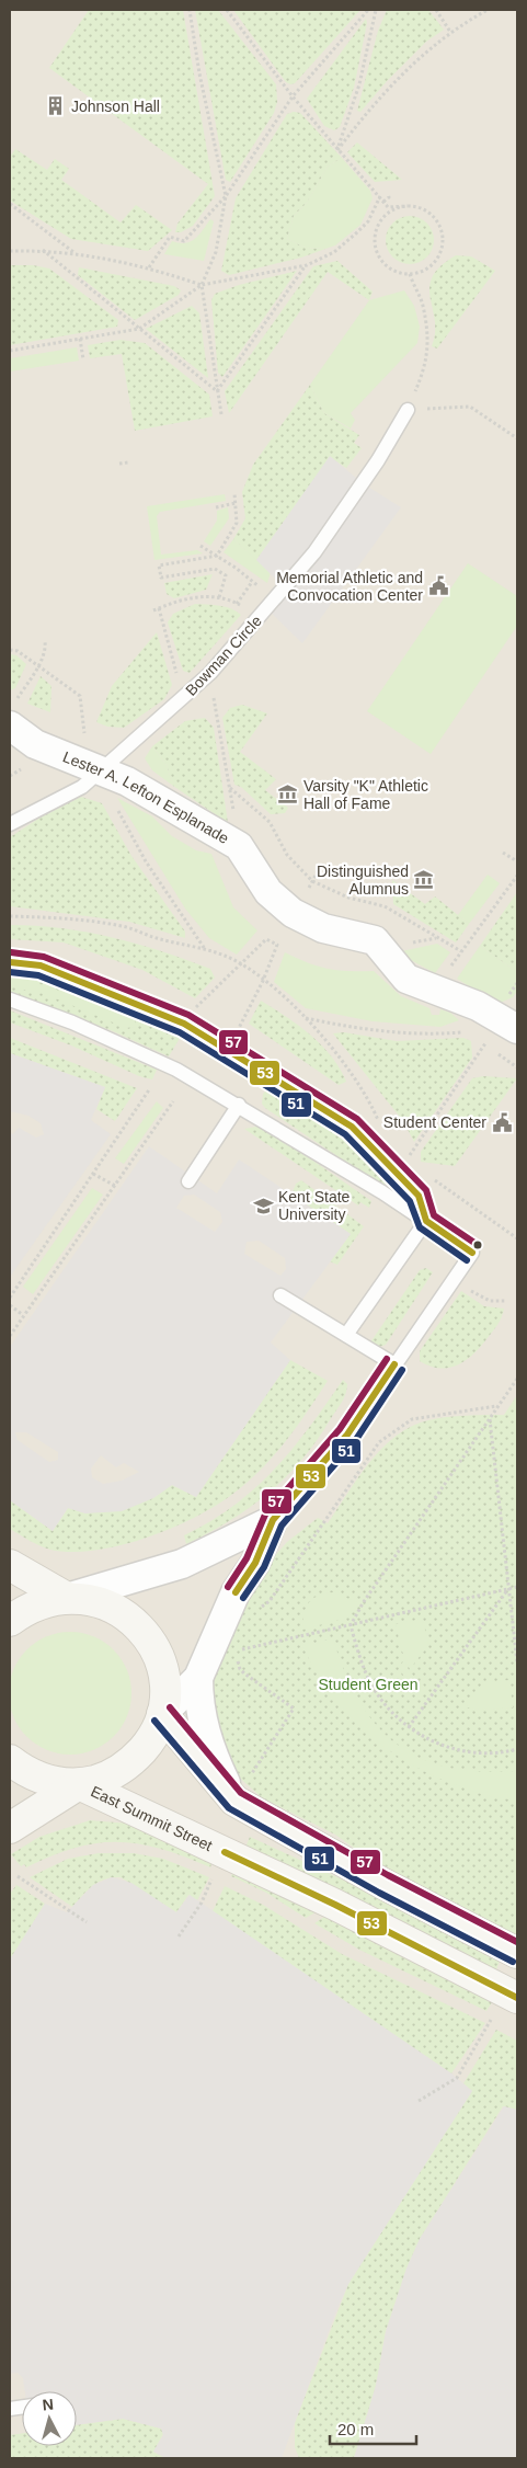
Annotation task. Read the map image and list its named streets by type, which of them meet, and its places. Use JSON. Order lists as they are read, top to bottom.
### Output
{
  "streets": {
    "main road": ["East Summit Street"],
    "street": ["Lester A. Lefton Esplanade"],
    "lane": ["Bowman Circle"]
  },
  "crossings": [
    ["Bowman Circle", "Lester A. Lefton Esplanade"]
  ],
  "parks": ["Student Green"],
  "places": {
    "building": ["Johnson Hall"],
    "public building": ["Memorial Athletic and Convocation Center", "Student Center"],
    "museum": ["Varsity \"K\" Athletic Hall of Fame", "Distinguished Alumnus"],
    "school or university": ["Kent State University"]
  },
  "lines": ["transit line 57", "transit line 53", "transit line 51"],
  "scale_bar": "20 m",
  "north": "top"
}
